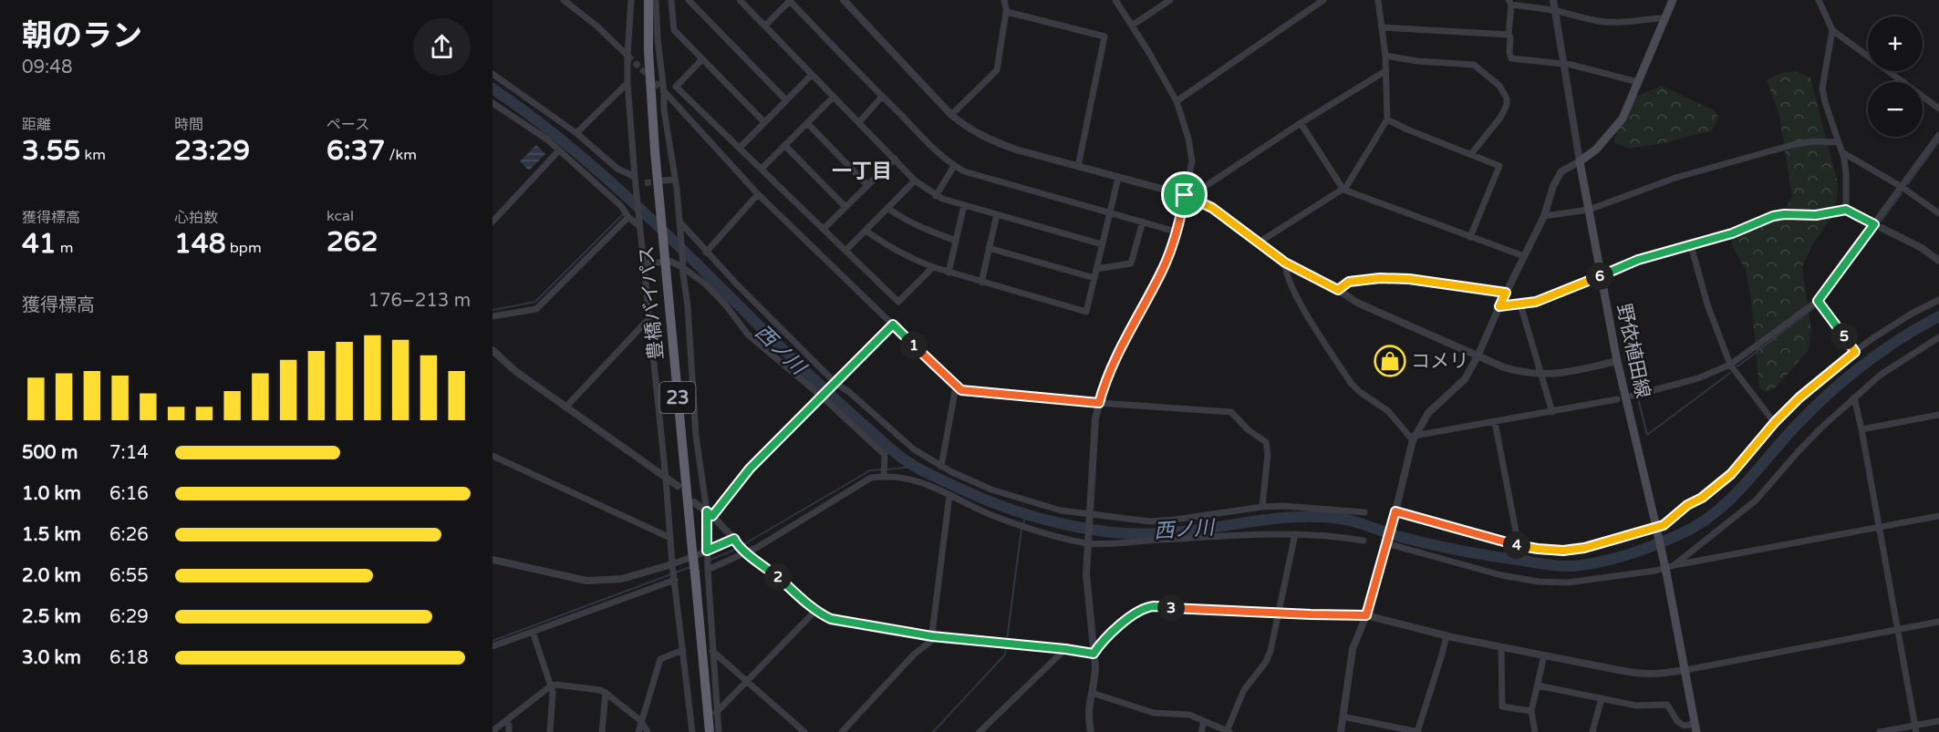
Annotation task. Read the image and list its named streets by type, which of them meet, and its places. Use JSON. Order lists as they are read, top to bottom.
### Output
{
  "streets": {
    "highway": ["豊橋バイパス", "23"],
    "main road": ["野依植田線"]
  },
  "crossings": [
    ["豊橋バイパス", "23"]
  ],
  "districts": ["一丁目"],
  "water": ["西ノ川"],
  "places": {
    "shop": ["コメリ"]
  },
  "page": {
    "heading": ["朝のラン", "09:48"],
    "map_buttons": ["+", "−"],
    "stats": [
      ["距離", "3.55 km"],
      ["時間", "23:29"],
      ["ペース", "6:37 /km"],
      ["獲得標高", "41 m"],
      ["心拍数", "148 bpm"],
      ["kcal", "262"]
    ],
    "pins": [
      "6",
      "5",
      "1",
      "4",
      "2",
      "3"
    ],
    "chart": ["獲得標高", "176–213 m"],
    "list": [
      {
        "name": "500 m",
        "note": "7:14"
      },
      {
        "name": "1.0 km",
        "note": "6:16"
      },
      {
        "name": "1.5 km",
        "note": "6:26"
      },
      {
        "name": "2.0 km",
        "note": "6:55"
      },
      {
        "name": "2.5 km",
        "note": "6:29"
      },
      {
        "name": "3.0 km",
        "note": "6:18"
      }
    ]
  }
}
